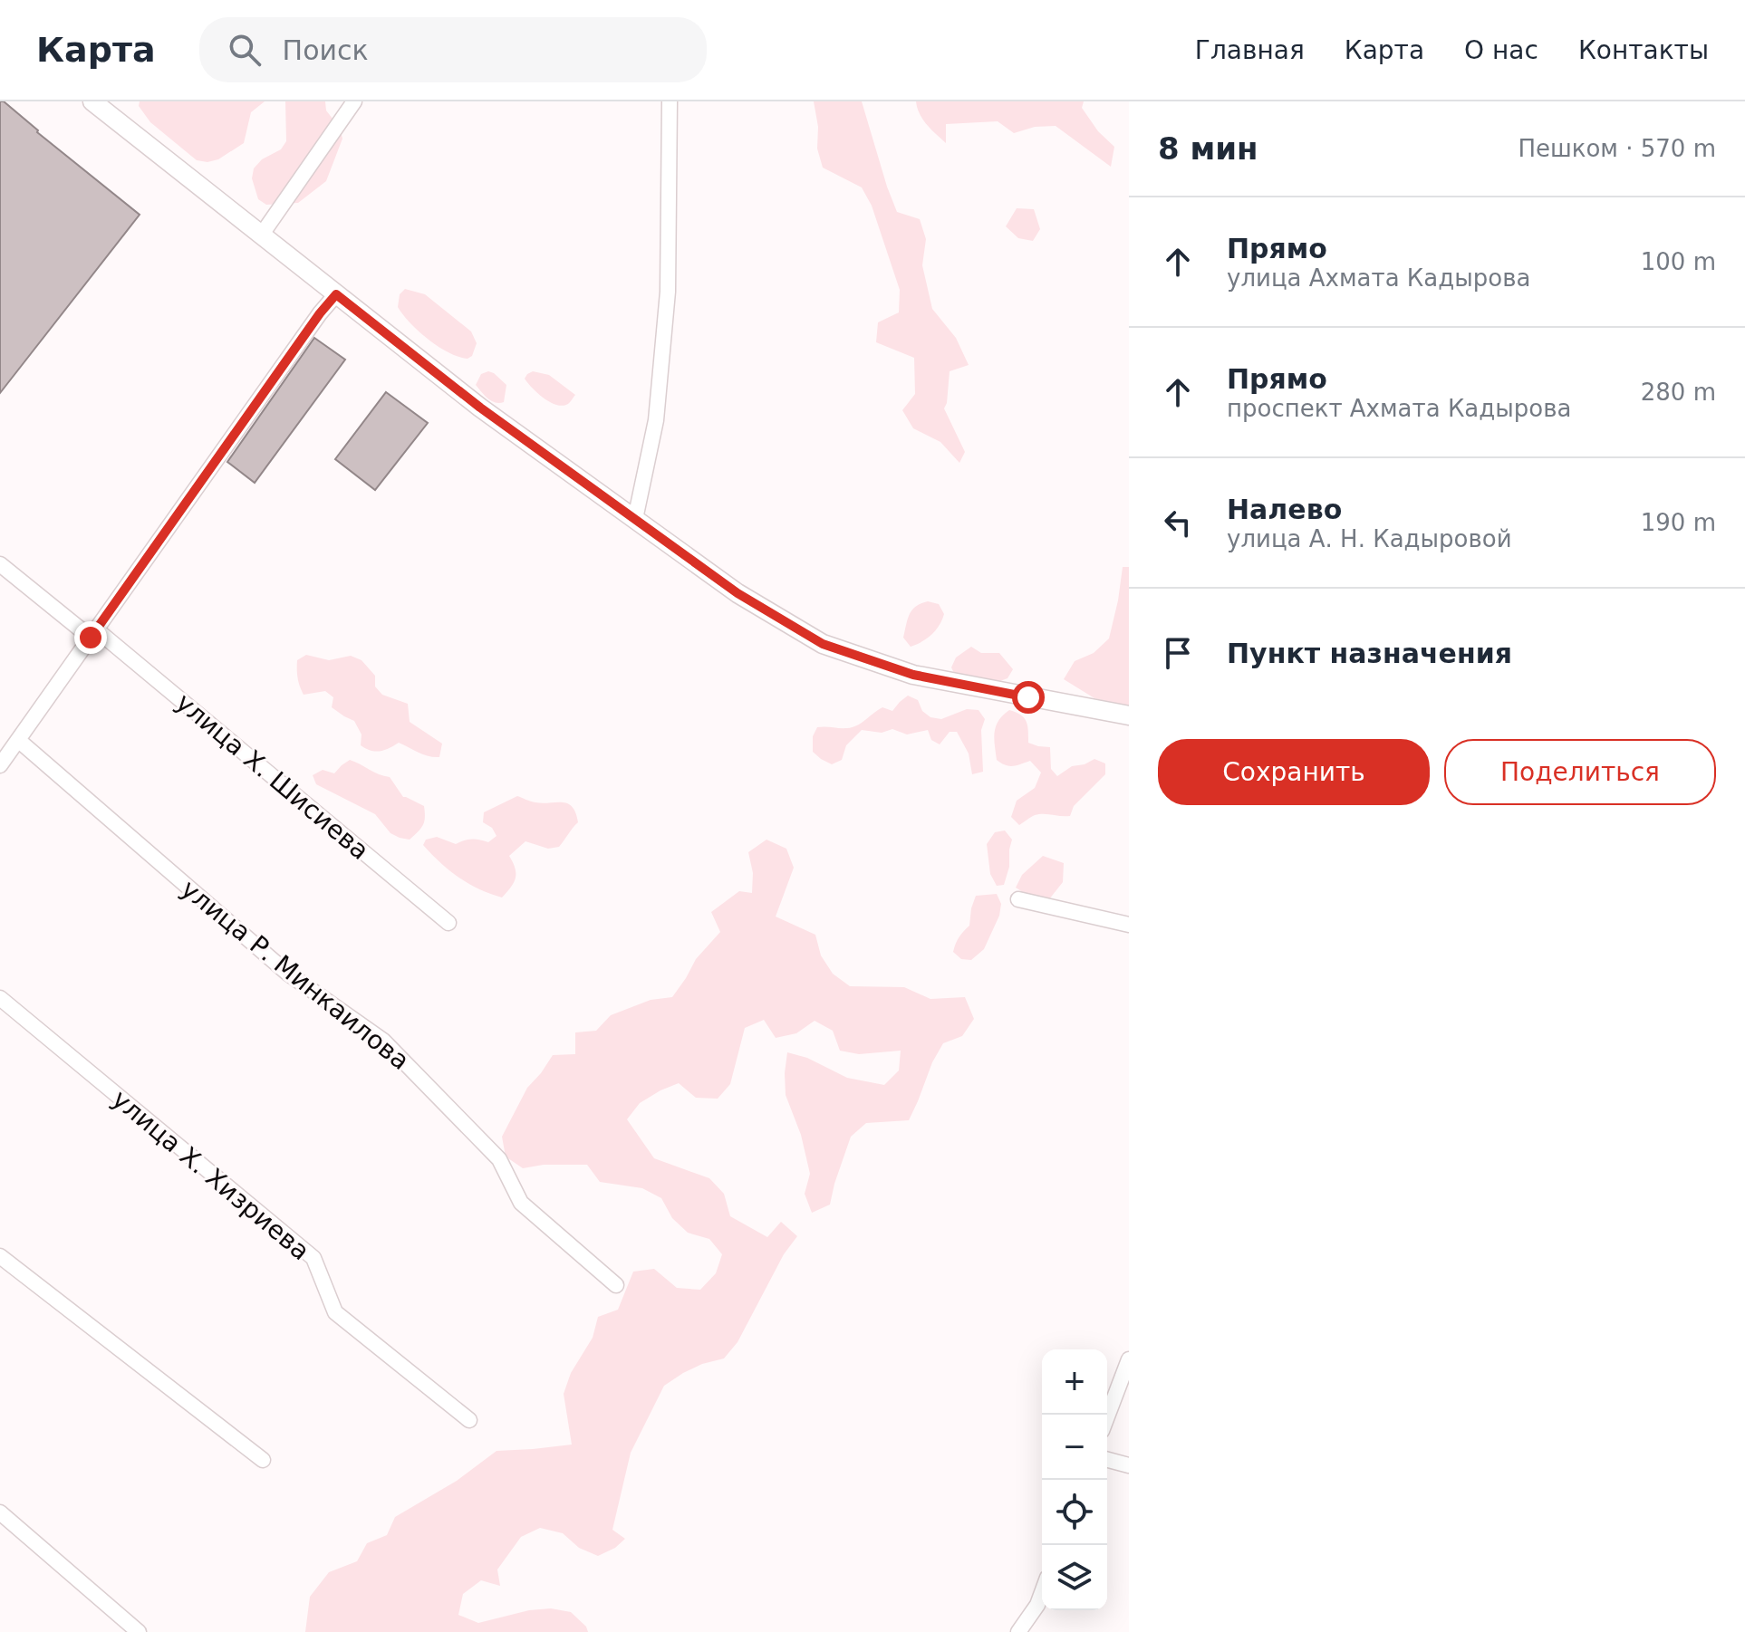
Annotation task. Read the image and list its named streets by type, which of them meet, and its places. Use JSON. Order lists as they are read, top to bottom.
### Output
{
  "streets": {
    "street": ["улица Х. Шисиева", "улица Р. Минкаилова", "улица Х. Хизриева"]
  },
  "page": {
    "header": "Карта",
    "search": "Поиск",
    "nav": [
      "Главная",
      "Карта",
      "О нас",
      "Контакты"
    ],
    "heading": ["8 мин", "Пешком · 570 m"],
    "list": [
      ["Прямо", "улица Ахмата Кадырова", "100 m"],
      ["Прямо", "проспект Ахмата Кадырова", "280 m"],
      ["Налево", "улица А. Н. Кадыровой", "190 m"],
      "Пункт назначения"
    ],
    "buttons": ["Сохранить", "Поделиться"],
    "map_buttons": ["+", "−"]
  }
}
